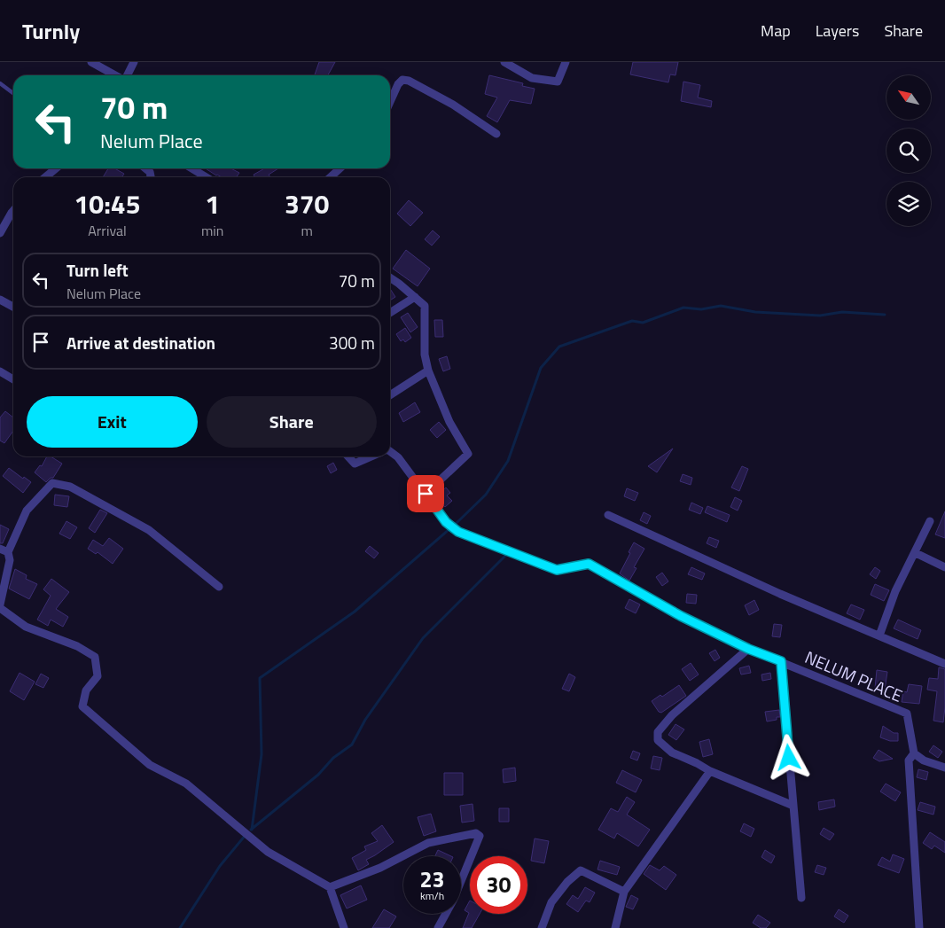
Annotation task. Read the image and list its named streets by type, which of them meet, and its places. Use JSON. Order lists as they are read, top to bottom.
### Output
{
  "streets": {
    "street": ["NELUM PLACE"]
  },
  "north": "top left",
  "page": {
    "header": "Turnly",
    "nav": ["Map", "Layers", "Share"],
    "turn": ["70 m", "Nelum Place"],
    "eta": [
      "10:45",
      "Arrival",
      "1",
      "min",
      "370",
      "m"
    ],
    "list": [
      {
        "name": "Turn left",
        "note": "Nelum Place",
        "value": "70 m"
      },
      {
        "name": "Arrive at destination",
        "value": "300 m"
      }
    ],
    "buttons": ["Exit", "Share"],
    "speed": "23 km/h",
    "limit": "30"
  }
}
